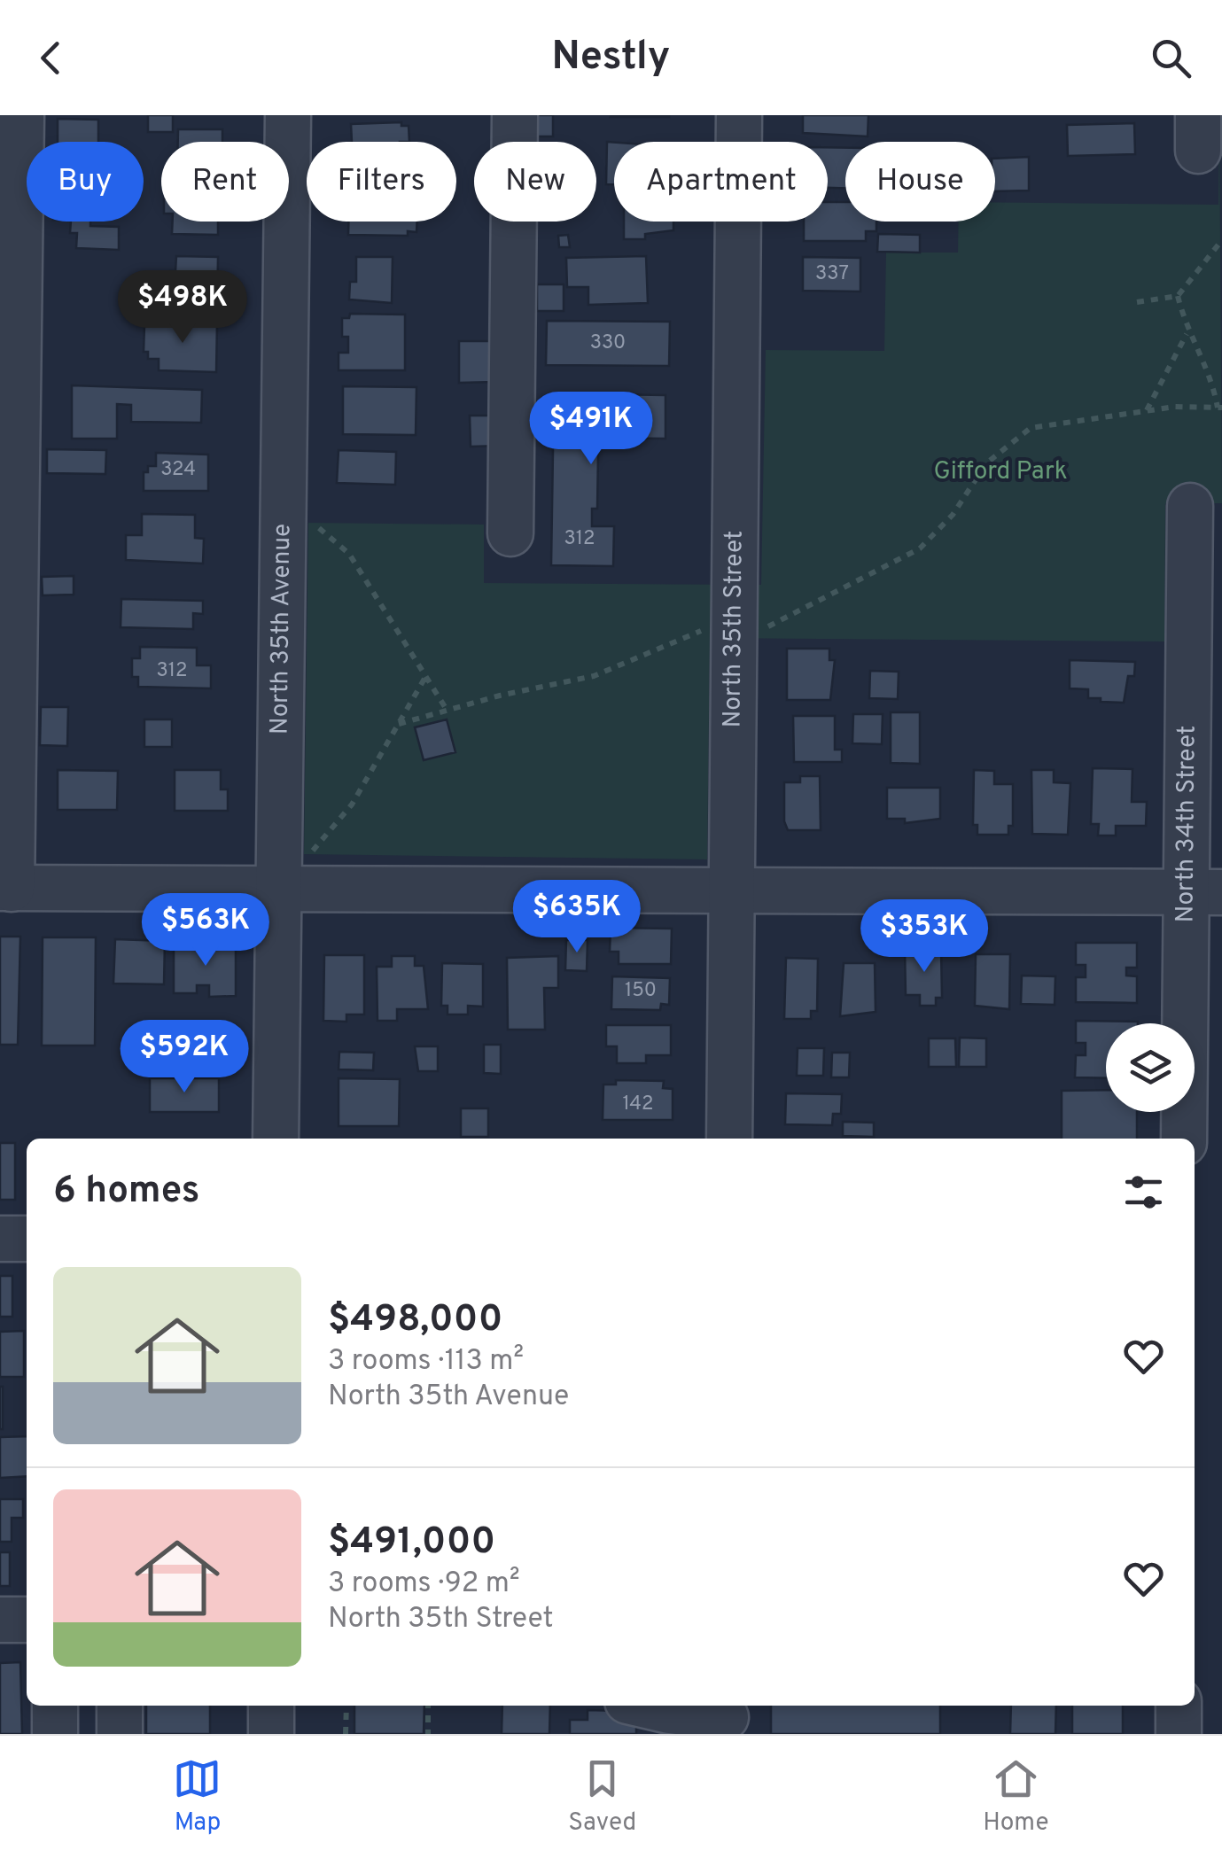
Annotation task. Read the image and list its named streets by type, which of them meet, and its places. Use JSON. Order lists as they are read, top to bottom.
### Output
{
  "streets": {
    "street": ["North 35th Avenue", "North 35th Street", "North 34th Street"]
  },
  "parks": ["Gifford Park"],
  "house_numbers": [
    "337",
    "330",
    "324",
    "312",
    "312",
    "150",
    "142"
  ],
  "page": {
    "header": "Nestly",
    "chip": [
      "Buy",
      "Rent",
      "Filters",
      "New",
      "Apartment",
      "House"
    ],
    "price": [
      "$498K",
      "$491K",
      "$635K",
      "$563K",
      "$353K",
      "$592K"
    ],
    "heading": "6 homes",
    "list": [
      {
        "name": "$498,000",
        "note": "3 rooms · 113 m² · North 35th Avenue"
      },
      {
        "name": "$491,000",
        "note": "3 rooms · 92 m² · North 35th Street"
      }
    ],
    "tabs": ["Map", "Saved", "Home"]
  }
}
